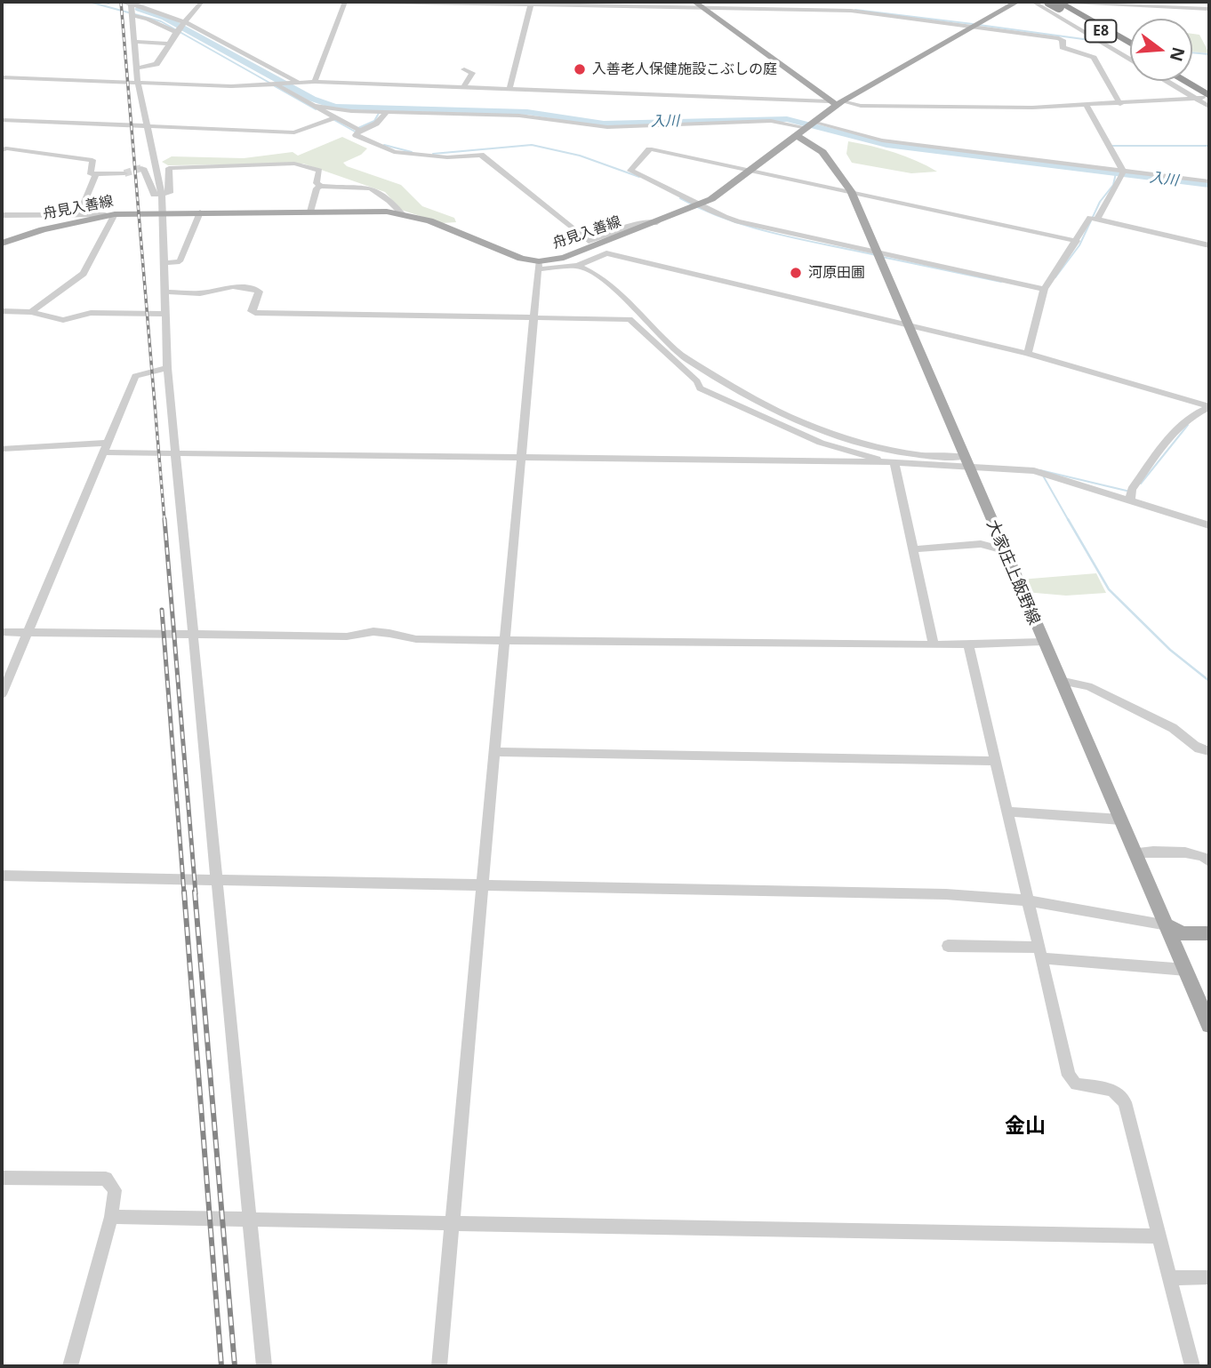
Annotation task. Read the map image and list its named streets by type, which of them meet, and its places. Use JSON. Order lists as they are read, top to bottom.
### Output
{
  "streets": {
    "highway": ["E8"],
    "main road": ["舟見入善線", "大家庄上飯野線"]
  },
  "crossings": [
    ["舟見入善線", "大家庄上飯野線"]
  ],
  "districts": ["金山"],
  "water": ["入川"],
  "places": ["入善老人保健施設こぶしの庭", "河原田圃"],
  "north": "right"
}
